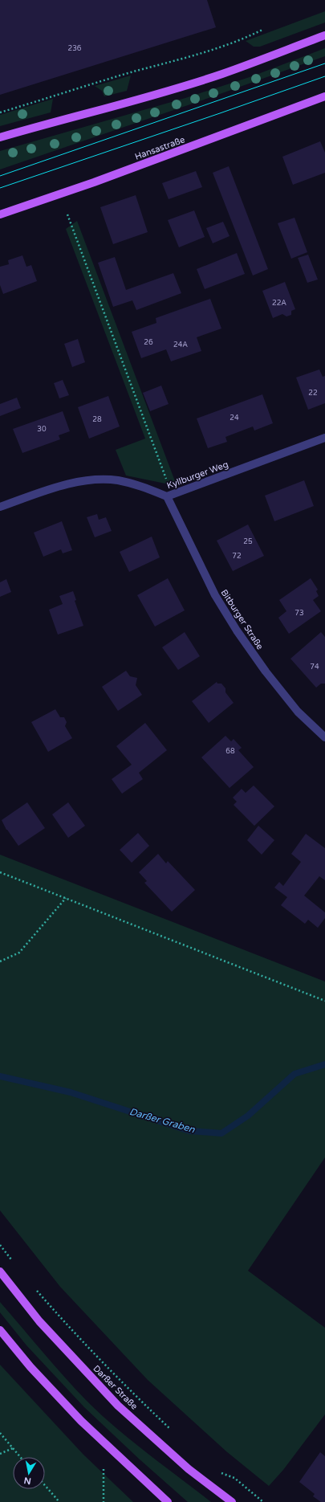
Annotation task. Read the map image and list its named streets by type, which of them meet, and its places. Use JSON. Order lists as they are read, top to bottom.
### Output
{
  "streets": {
    "main road": ["Hansastraße", "Darßer Straße"],
    "street": ["Kyllburger Weg", "Bitburger Straße"]
  },
  "crossings": [
    ["Kyllburger Weg", "Bitburger Straße"]
  ],
  "water": ["Darßer Graben"],
  "house_numbers": [
    "236",
    "22A",
    "26",
    "24A",
    "22",
    "24",
    "28",
    "30",
    "25",
    "72",
    "73",
    "74",
    "68"
  ],
  "north": "bottom"
}
